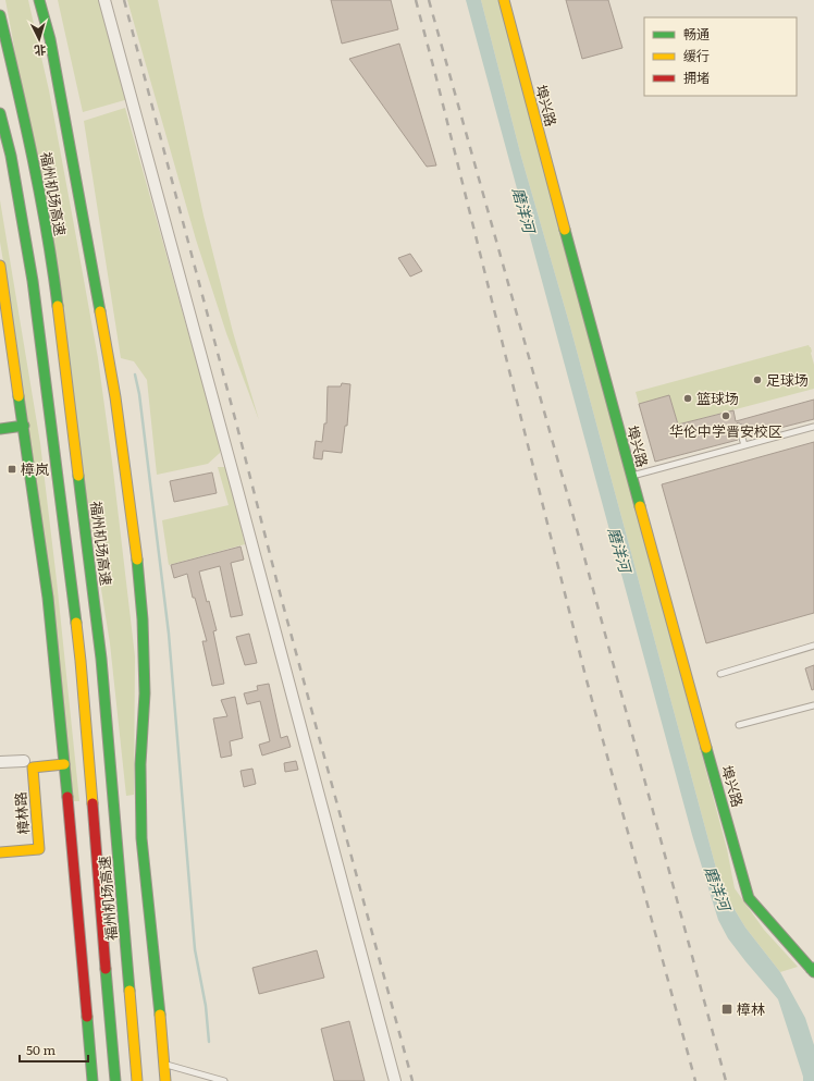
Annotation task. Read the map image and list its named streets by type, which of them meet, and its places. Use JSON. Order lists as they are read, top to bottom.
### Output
{
  "streets": {
    "main road": ["埠兴路", "福州机场高速", "樟林路"]
  },
  "water": ["磨洋河"],
  "places": {
    "other": ["足球场", "篮球场", "华伦中学晋安校区"],
    "transit": ["樟岚", "樟林"]
  },
  "legend": ["畅通", "缓行", "拥堵"],
  "scale_bar": "50 m",
  "north": "bottom"
}
